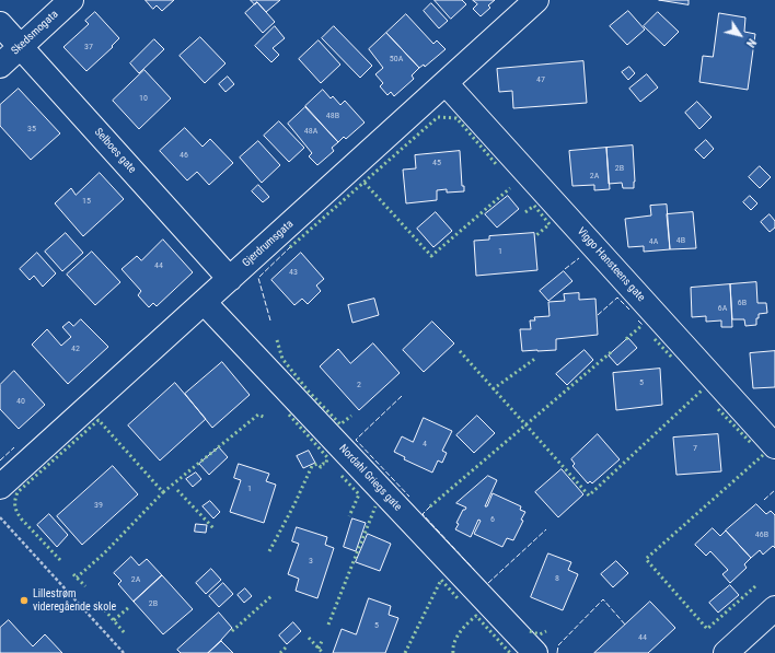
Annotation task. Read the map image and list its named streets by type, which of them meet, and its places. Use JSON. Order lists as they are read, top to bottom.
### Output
{
  "streets": {
    "street": [
      "Skedsmogata",
      "Selboes gate",
      "Gjerdrumsgata",
      "Viggo Hansteens gate",
      "Nordahl Griegs gate"
    ]
  },
  "crossings": [
    ["Skedsmogata", "Selboes gate"],
    ["Selboes gate", "Gjerdrumsgata"],
    ["Gjerdrumsgata", "Viggo Hansteens gate"],
    ["Gjerdrumsgata", "Nordahl Griegs gate"]
  ],
  "places": ["Lillestrøm videregående skole"],
  "house_numbers": [
    "37",
    "50A",
    "47",
    "10",
    "48B",
    "35",
    "48A",
    "46",
    "45",
    "2B",
    "2A",
    "15",
    "4B",
    "4A",
    "1",
    "44",
    "43",
    "6B",
    "6A",
    "42",
    "5",
    "2",
    "40",
    "4",
    "7",
    "1",
    "39",
    "6",
    "46B",
    "3",
    "8",
    "2A",
    "2B",
    "5",
    "44"
  ],
  "north": "bottom right"
}
